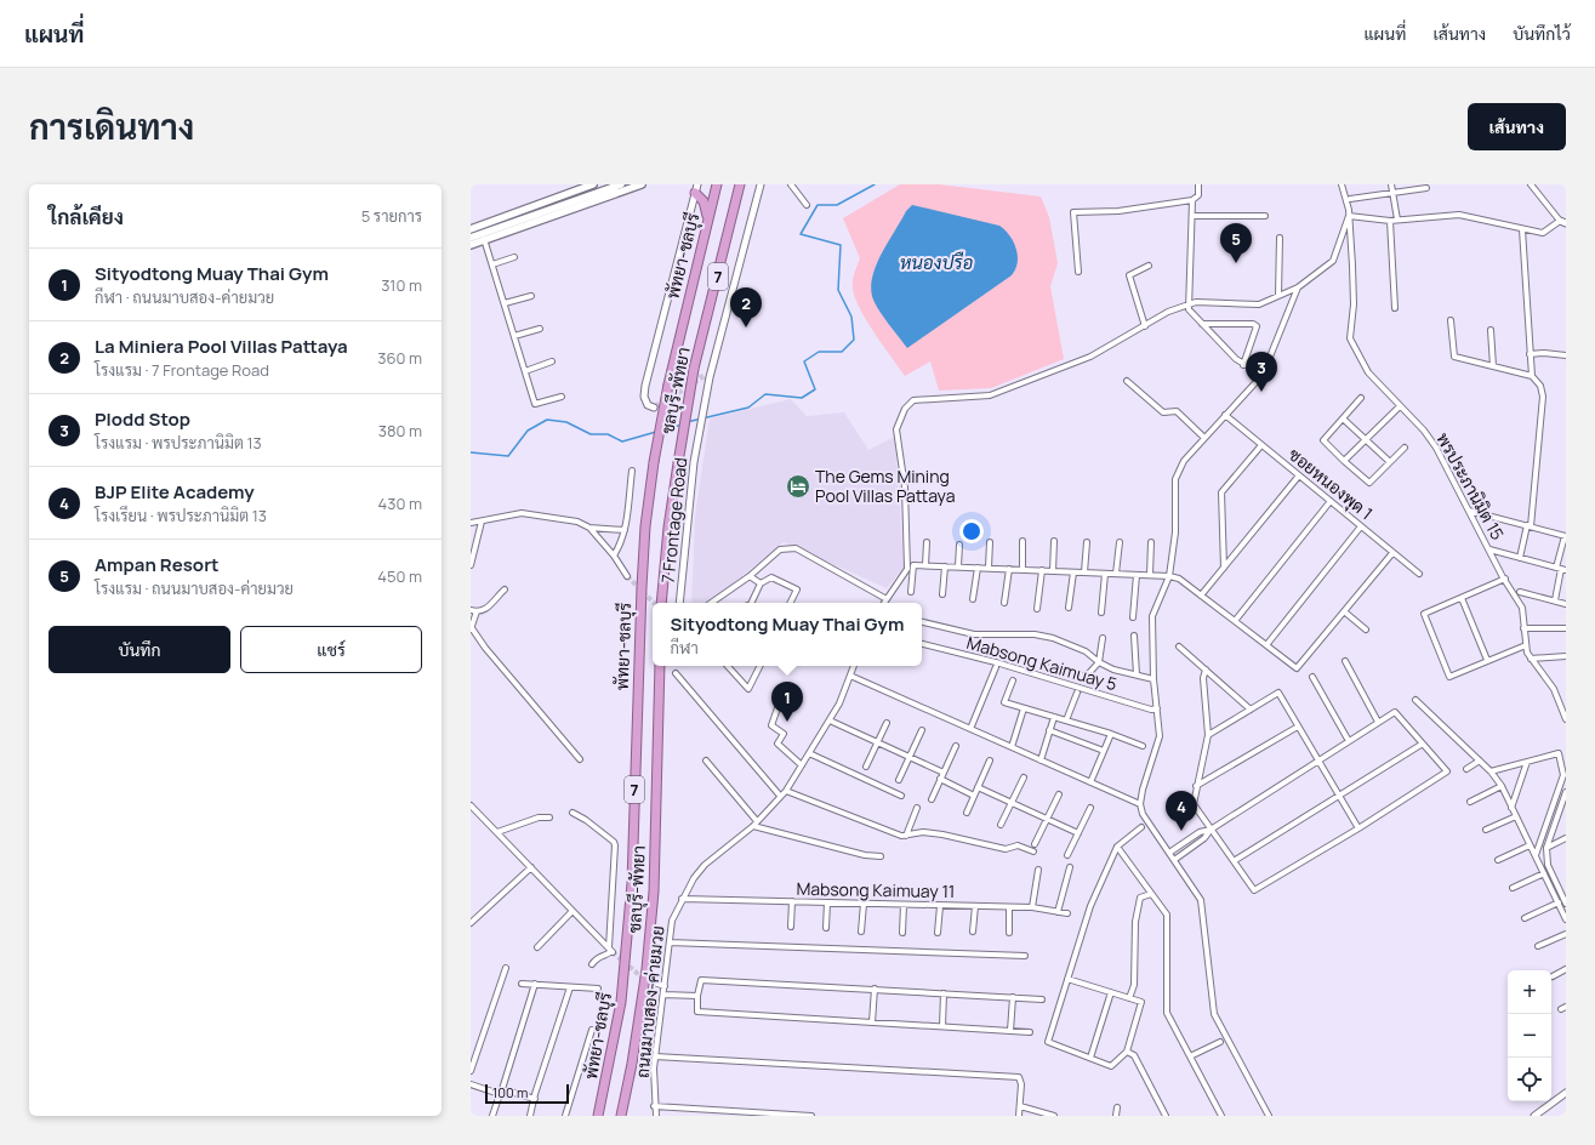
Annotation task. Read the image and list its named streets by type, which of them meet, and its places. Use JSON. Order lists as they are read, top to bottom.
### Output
{
  "streets": {
    "highway": ["พัทยา-ชลบุรี", "7", "ชลบุรี-พัทยา"],
    "street": [
      "ซอยหนองพุด 1",
      "พรประภานิมิต 15",
      "7 Frontage Road",
      "Mabsong Kaimuay 5",
      "Mabsong Kaimuay 11",
      "ถนนมาบสอง-ค่ายมวย"
    ]
  },
  "crossings": [
    ["Mabsong Kaimuay 11", "ถนนมาบสอง-ค่ายมวย"]
  ],
  "water": ["หนองปรือ"],
  "places": {
    "hotel": ["The Gems Mining Pool Villas Pattaya"]
  },
  "scale_bar": "100 m",
  "page": {
    "header": "แผนที่",
    "nav": ["แผนที่", "เส้นทาง", "บันทึกไว้"],
    "title": "การเดินทาง",
    "buttons": [
      "เส้นทาง",
      ["บันทึก", "แชร์"]
    ],
    "heading": ["ใกล้เคียง", "5 รายการ"],
    "pins": [
      "5",
      "2",
      "3",
      "1",
      "4"
    ],
    "list": [
      {
        "mark": "1",
        "name": "Sityodtong Muay Thai Gym",
        "note": "กีฬา · ถนนมาบสอง-ค่ายมวย",
        "value": "310 m"
      },
      {
        "mark": "2",
        "name": "La Miniera Pool Villas Pattaya",
        "note": "โรงแรม · 7 Frontage Road",
        "value": "360 m"
      },
      {
        "mark": "3",
        "name": "Plodd Stop",
        "note": "โรงแรม · พรประภานิมิต 13",
        "value": "380 m"
      },
      {
        "mark": "4",
        "name": "BJP Elite Academy",
        "note": "โรงเรียน · พรประภานิมิต 13",
        "value": "430 m"
      },
      {
        "mark": "5",
        "name": "Ampan Resort",
        "note": "โรงแรม · ถนนมาบสอง-ค่ายมวย",
        "value": "450 m"
      }
    ],
    "popup": ["Sityodtong Muay Thai Gym", "กีฬา"],
    "map_buttons": ["+", "−"],
    "scale": "100 m"
  }
}
